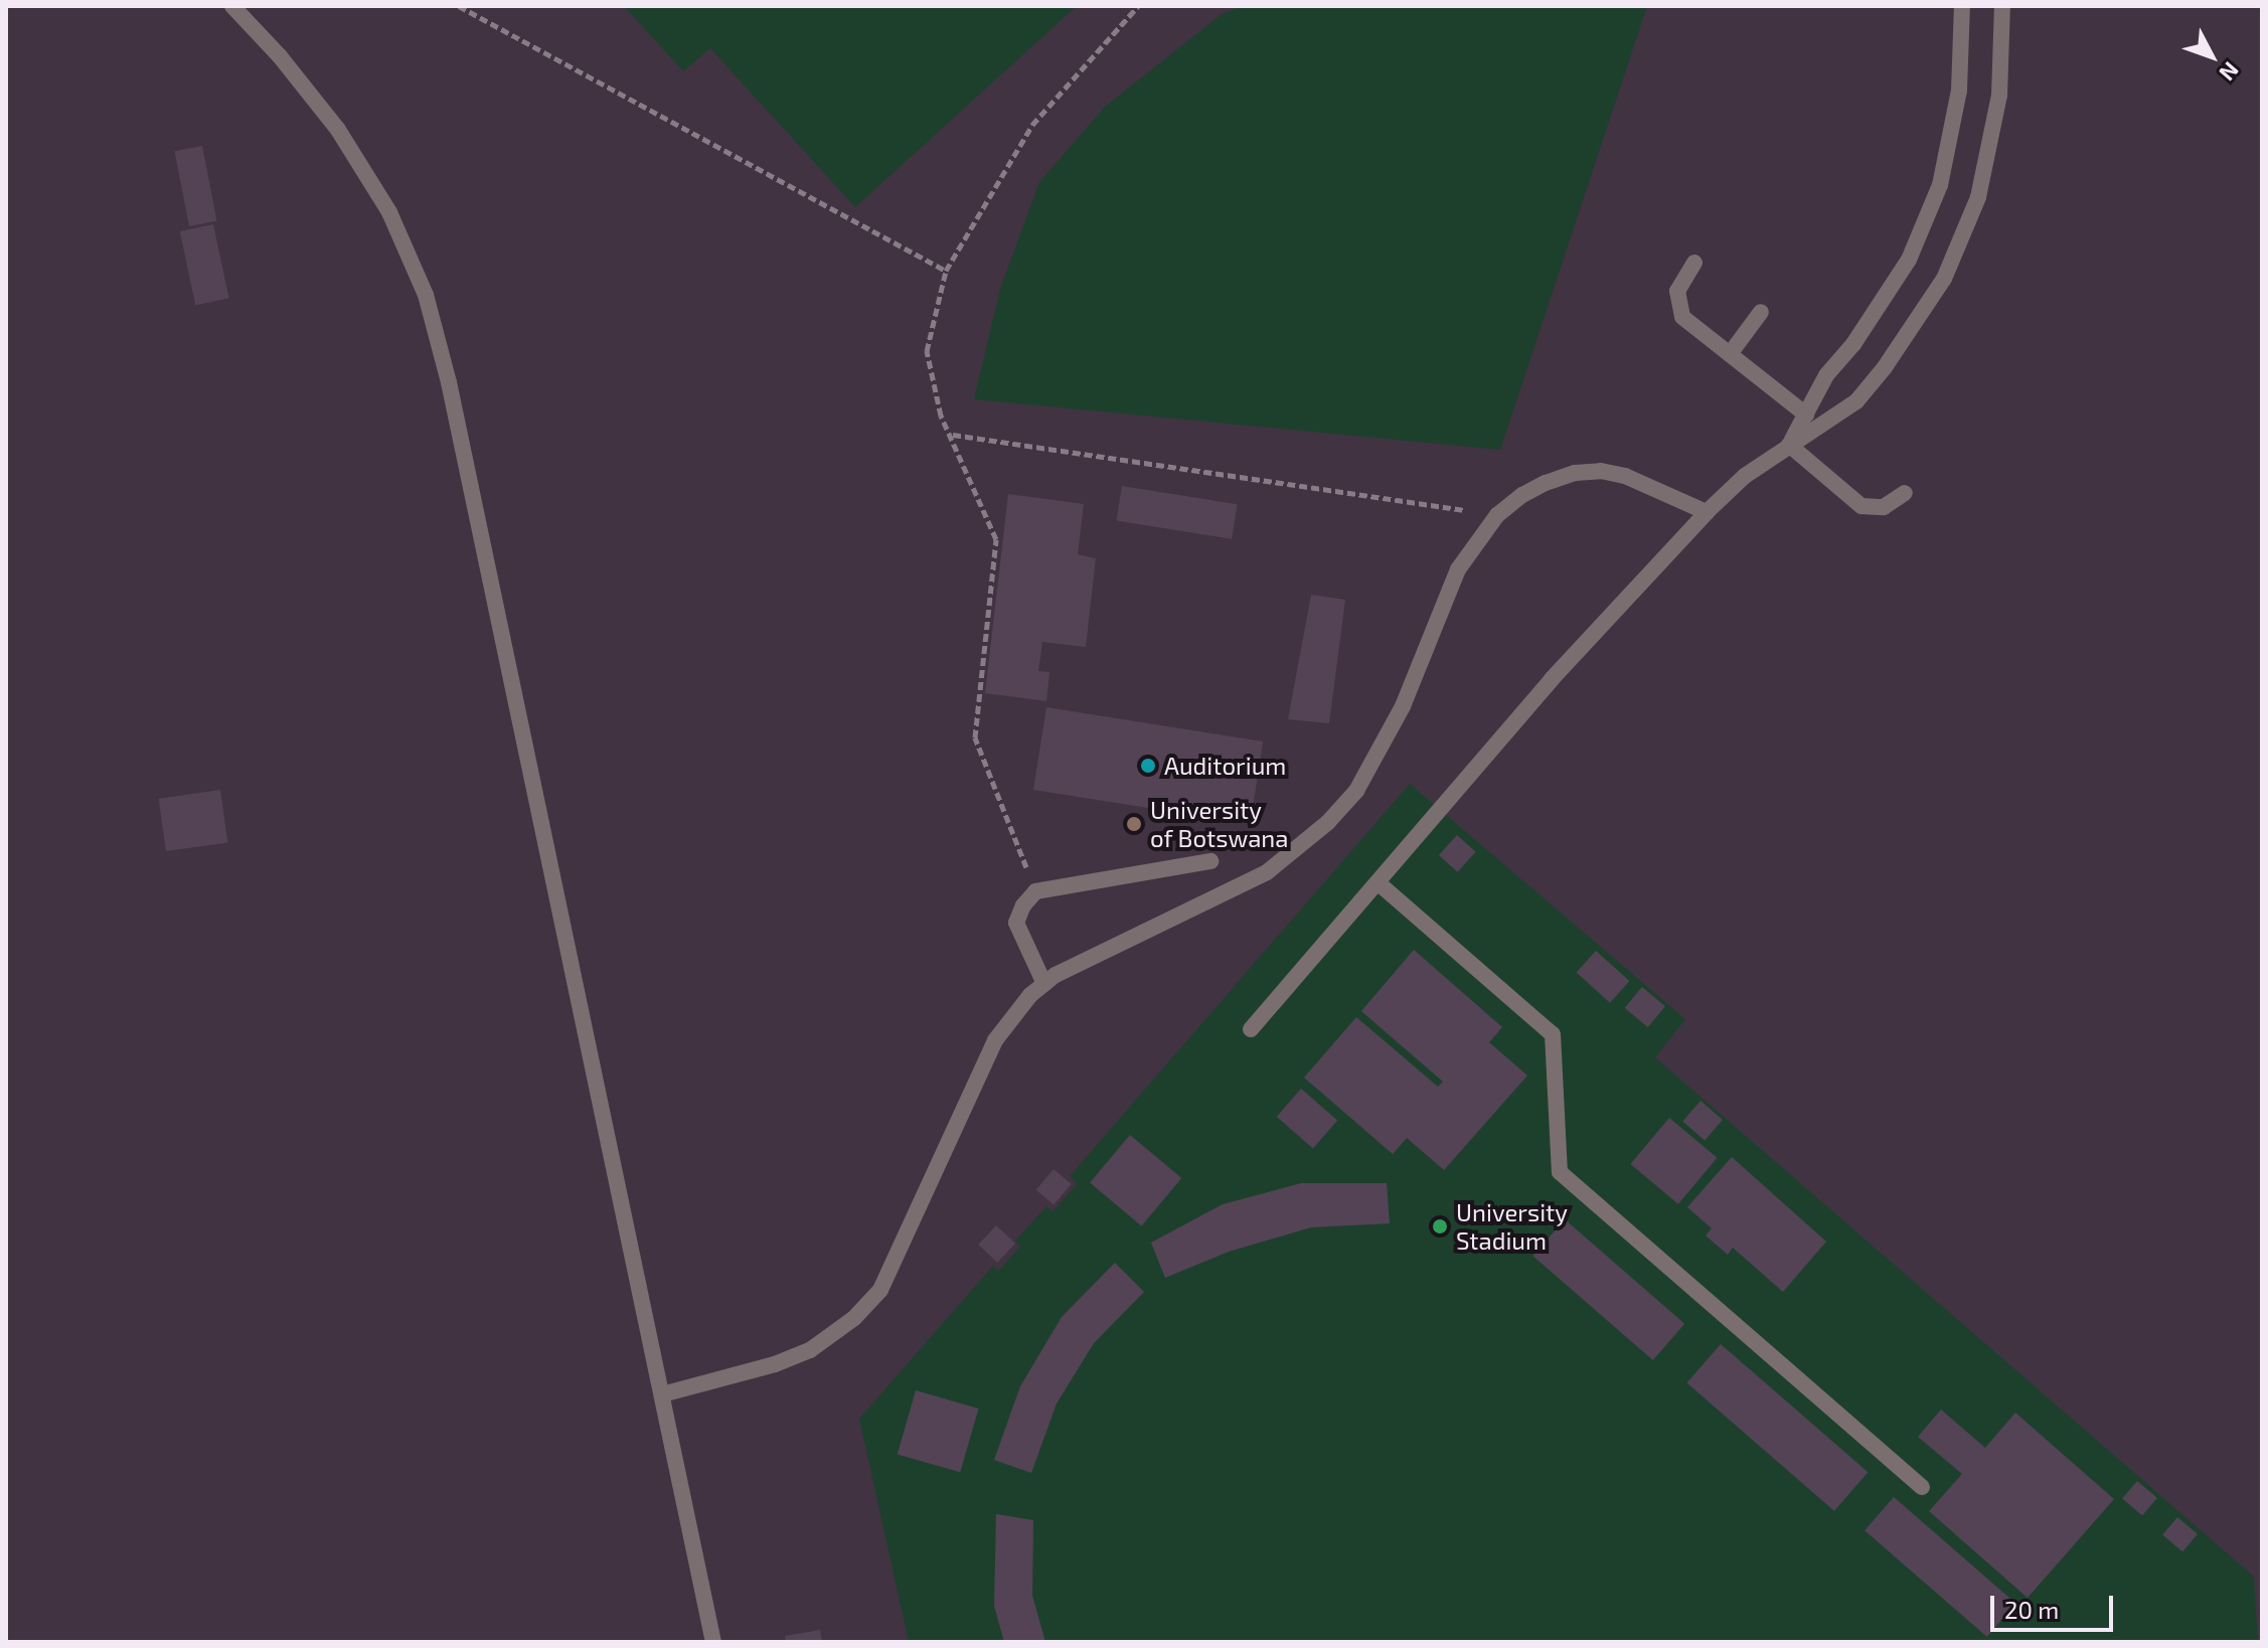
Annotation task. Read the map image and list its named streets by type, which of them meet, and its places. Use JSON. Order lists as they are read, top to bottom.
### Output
{
  "places": ["Auditorium", "University of Botswana", "University Stadium"],
  "scale_bar": "20 m",
  "north": "bottom right"
}
